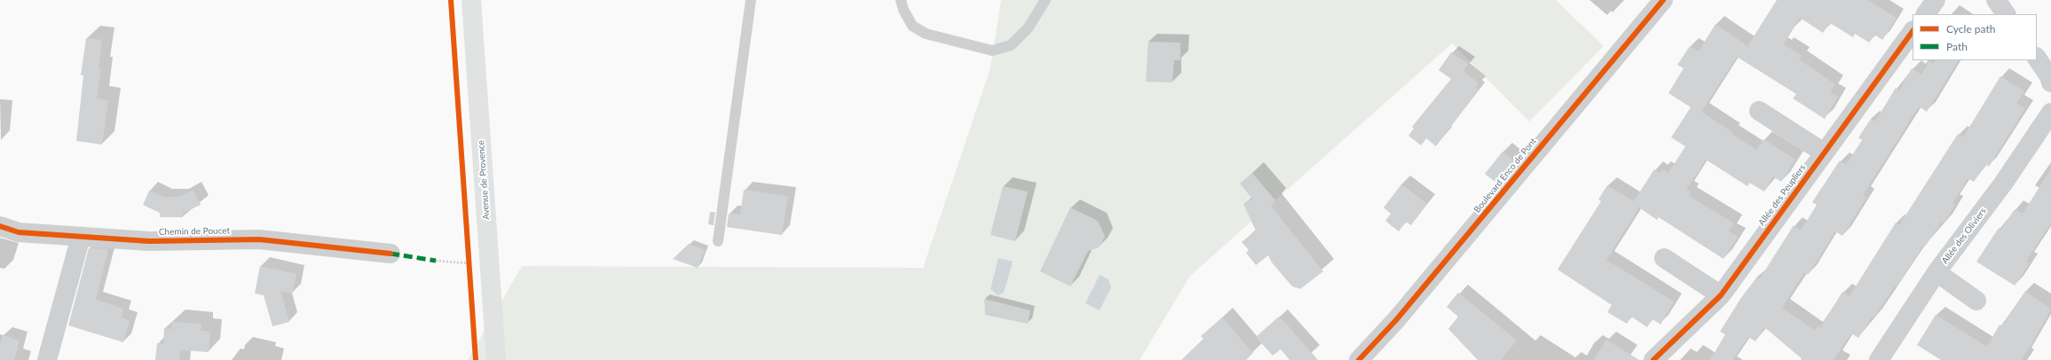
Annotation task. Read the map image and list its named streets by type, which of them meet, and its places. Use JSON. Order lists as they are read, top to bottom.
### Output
{
  "streets": {
    "main road": ["Avenue de Provence"],
    "street": [
      "Boulevard Enco de Pont",
      "Allée des Peupliers",
      "Chemin de Poucet",
      "Allée des Oliviers"
    ]
  },
  "legend": ["Cycle path", "Path"]
}
